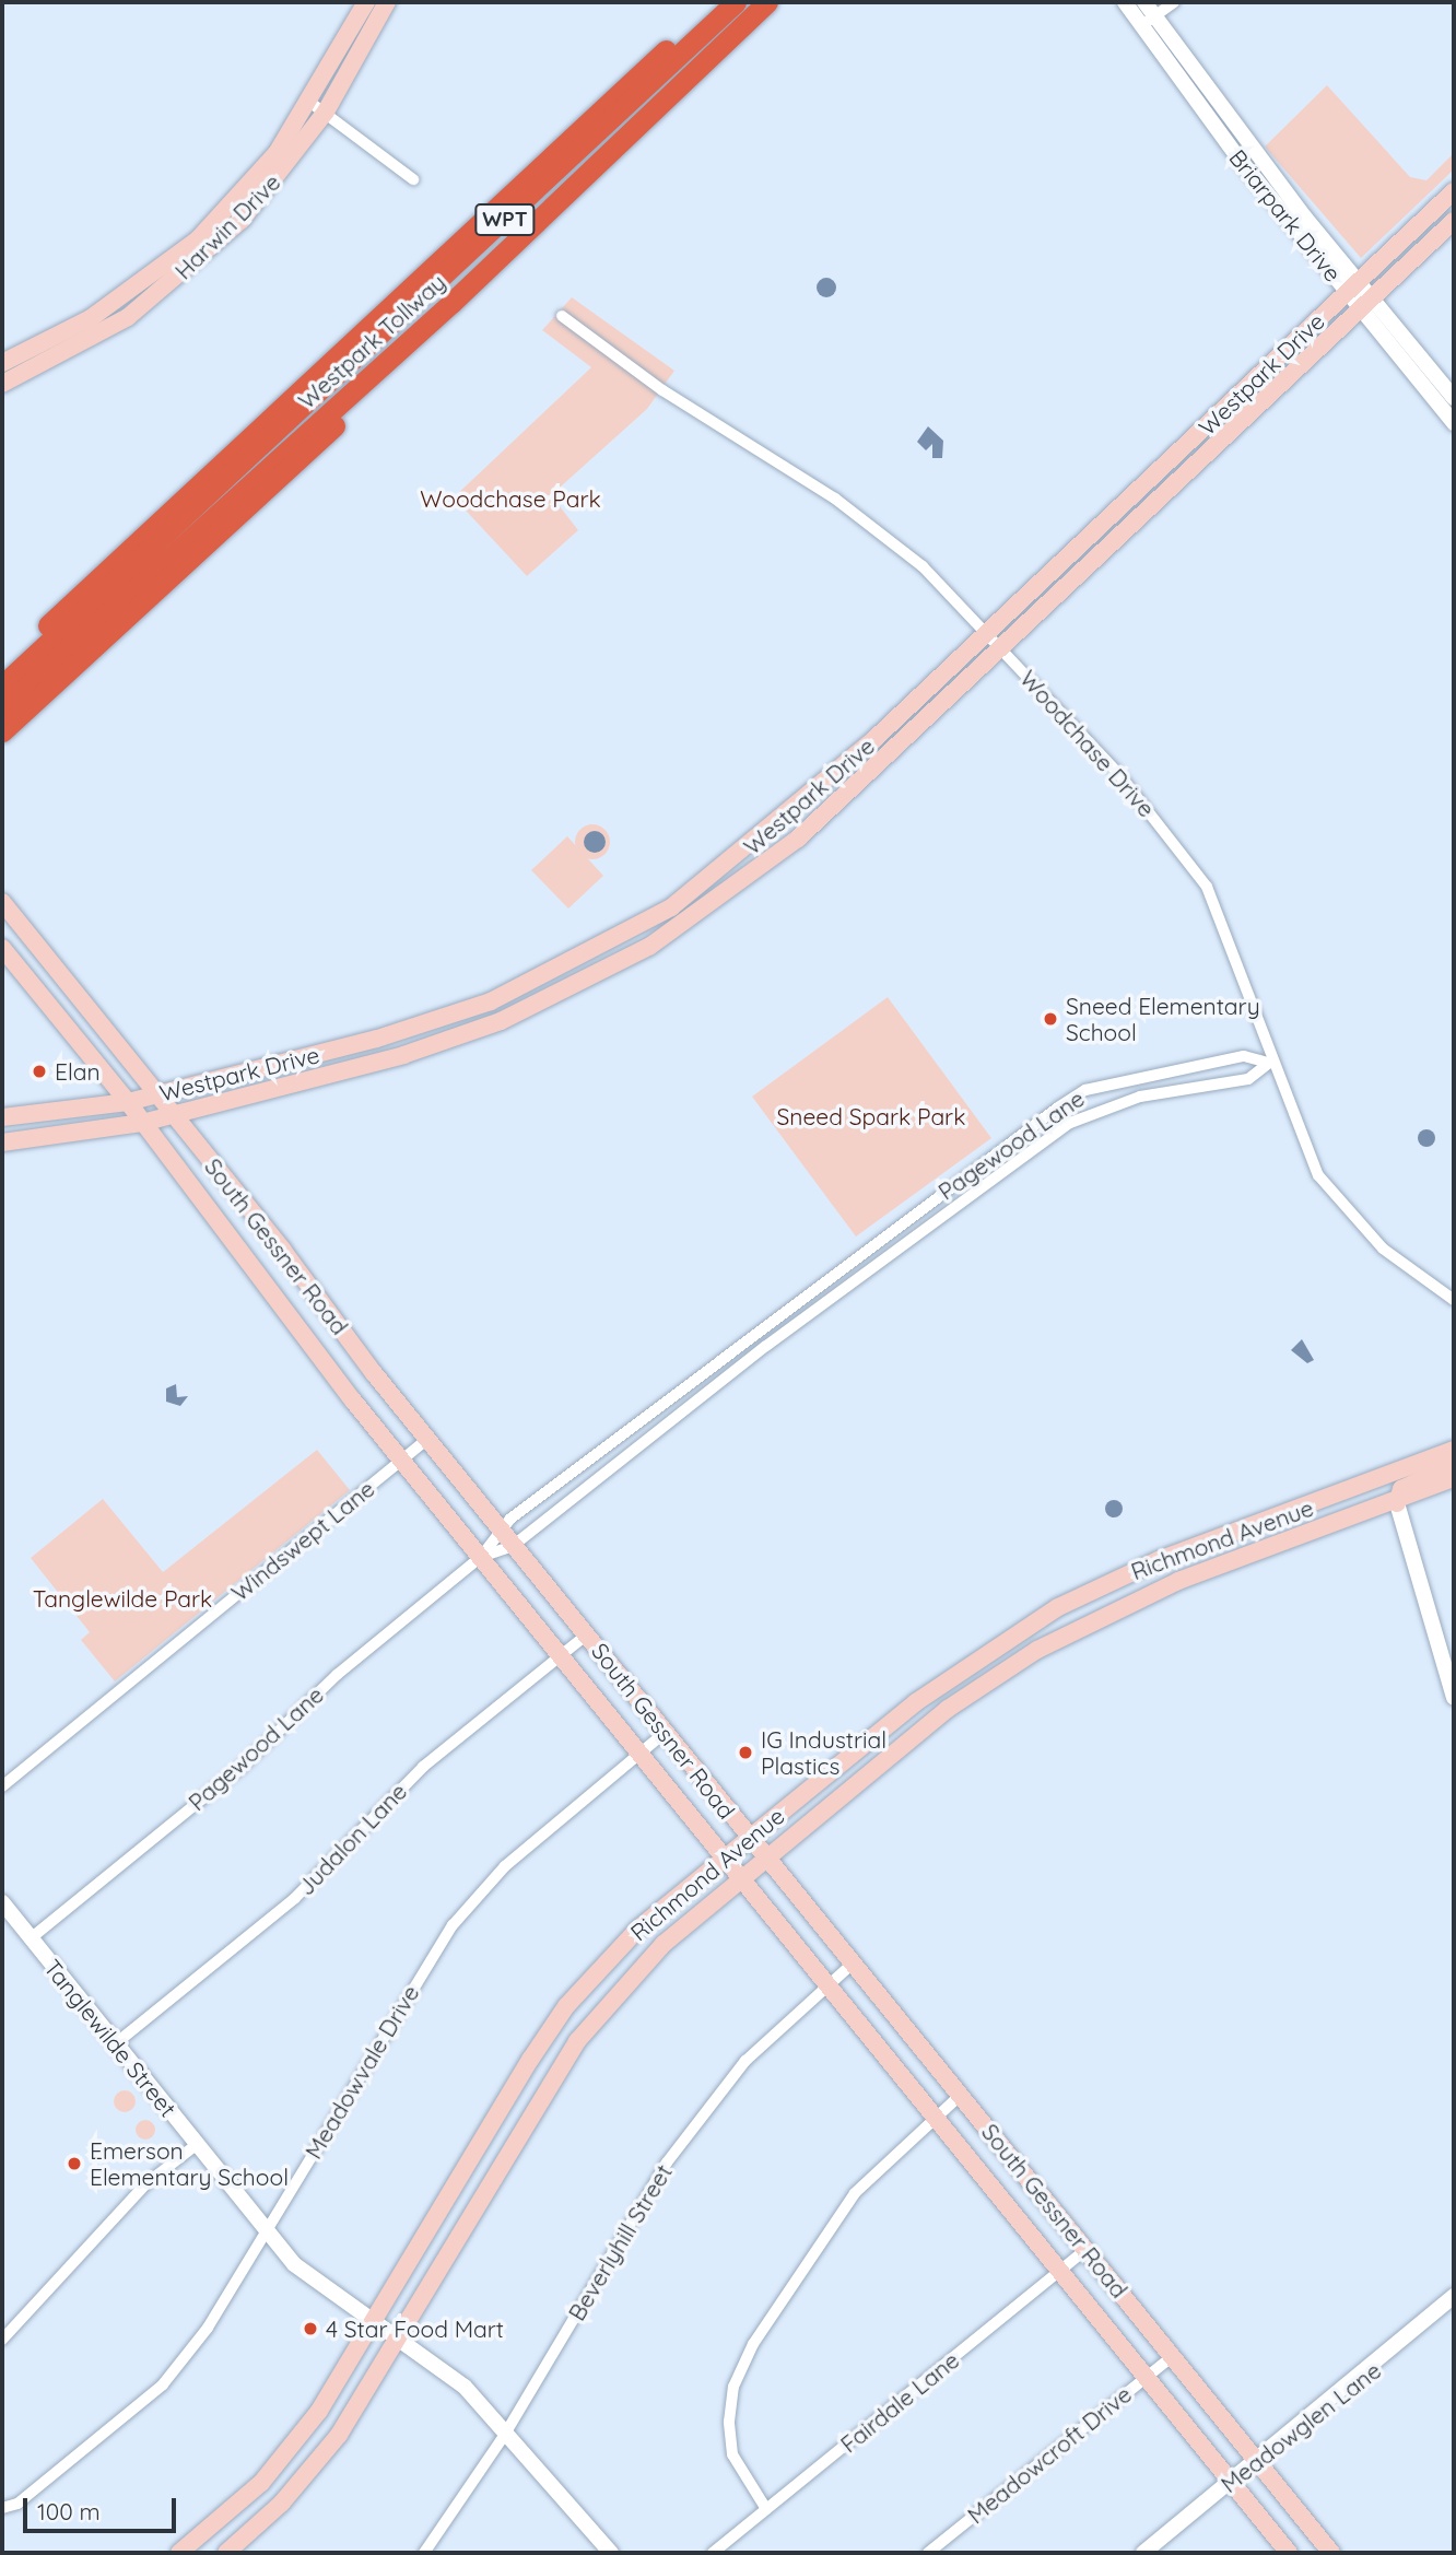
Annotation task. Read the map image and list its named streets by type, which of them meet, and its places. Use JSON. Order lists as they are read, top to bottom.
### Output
{
  "streets": {
    "highway": ["WPT", "Westpark Tollway"],
    "main road": [
      "Harwin Drive",
      "Westpark Drive",
      "South Gessner Road",
      "Richmond Avenue"
    ],
    "street": [
      "Briarpark Drive",
      "Woodchase Drive",
      "Pagewood Lane",
      "Windswept Lane",
      "Judalon Lane",
      "Tanglewilde Street",
      "Meadowvale Drive",
      "Beverlyhill Street",
      "Fairdale Lane",
      "Meadowglen Lane",
      "Meadowcroft Drive"
    ]
  },
  "crossings": [
    ["Briarpark Drive", "Westpark Drive"],
    ["Westpark Drive", "Woodchase Drive"],
    ["Westpark Drive", "South Gessner Road"],
    ["Woodchase Drive", "Pagewood Lane"],
    ["Pagewood Lane", "South Gessner Road"],
    ["Pagewood Lane", "Tanglewilde Street"],
    ["South Gessner Road", "Richmond Avenue"],
    ["South Gessner Road", "Windswept Lane"],
    ["South Gessner Road", "Judalon Lane"],
    ["South Gessner Road", "Meadowvale Drive"],
    ["South Gessner Road", "Beverlyhill Street"],
    ["South Gessner Road", "Fairdale Lane"],
    ["South Gessner Road", "Meadowglen Lane"],
    ["South Gessner Road", "Meadowcroft Drive"],
    ["Richmond Avenue", "Tanglewilde Street"],
    ["Judalon Lane", "Tanglewilde Street"],
    ["Tanglewilde Street", "Meadowvale Drive"],
    ["Tanglewilde Street", "Beverlyhill Street"]
  ],
  "parks": ["Woodchase Park", "Sneed Spark Park", "Tanglewilde Park"],
  "places": [
    "Sneed Elementary School",
    "Elan",
    "IG Industrial Plastics",
    "Emerson Elementary School",
    "4 Star Food Mart"
  ],
  "scale_bar": "100 m"
}
